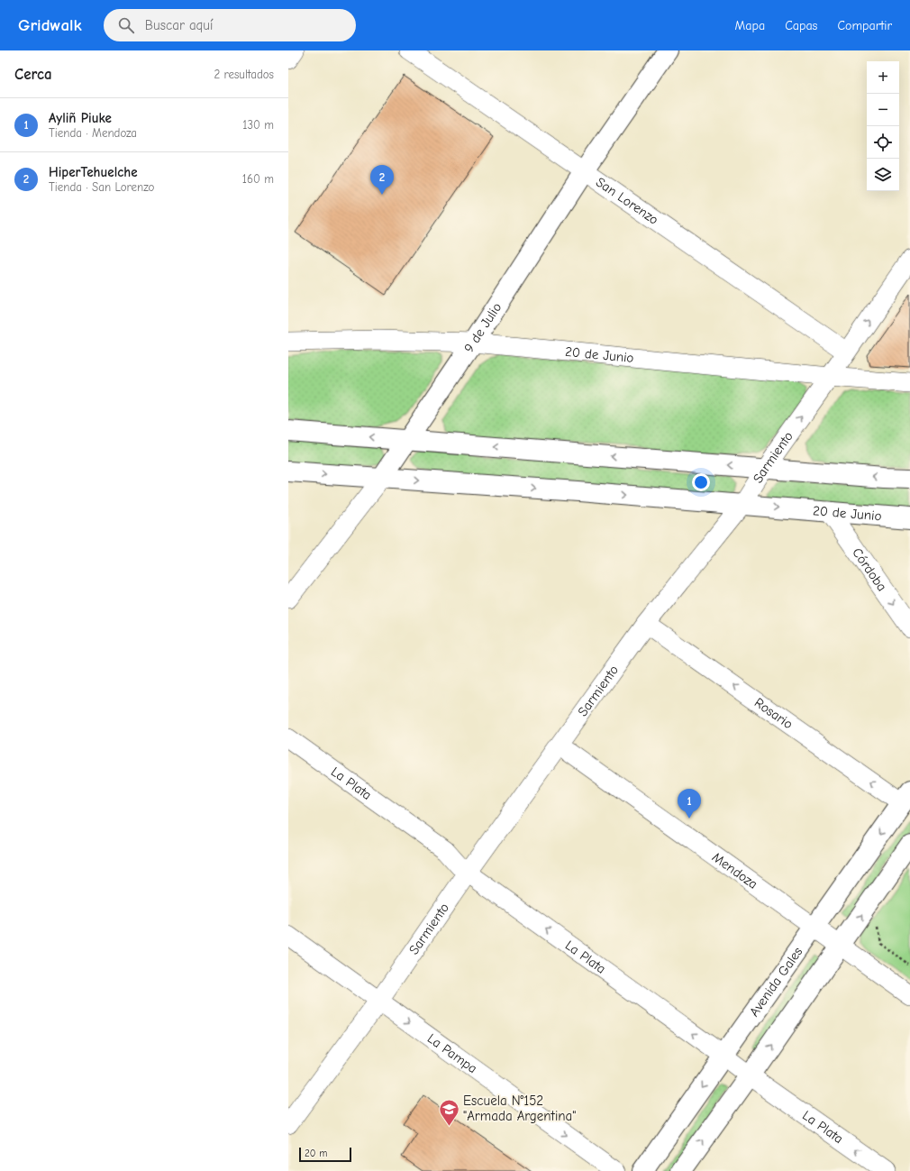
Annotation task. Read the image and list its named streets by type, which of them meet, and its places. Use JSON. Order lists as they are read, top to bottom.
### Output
{
  "streets": {
    "main road": ["9 de Julio", "20 de Junio", "Avenida Gales"],
    "street": [
      "San Lorenzo",
      "Sarmiento",
      "Córdoba",
      "Rosario",
      "La Plata",
      "Mendoza",
      "La Pampa"
    ]
  },
  "crossings": [
    ["San Lorenzo", "9 de Julio"],
    ["San Lorenzo", "Sarmiento"],
    ["9 de Julio", "20 de Junio"],
    ["20 de Junio", "Sarmiento"],
    ["20 de Junio", "Córdoba"],
    ["Sarmiento", "Rosario"],
    ["Sarmiento", "La Plata"],
    ["Sarmiento", "Mendoza"],
    ["Sarmiento", "La Pampa"],
    ["Rosario", "Avenida Gales"],
    ["La Plata", "Avenida Gales"],
    ["Mendoza", "Avenida Gales"]
  ],
  "one_way": [
    "Córdoba",
    "Rosario",
    "La Plata",
    "La Pampa"
  ],
  "places": {
    "school or university": ["Escuela N°152 \"Armada Argentina\""]
  },
  "scale_bar": "20 m",
  "page": {
    "header": "Gridwalk",
    "search": "Buscar aquí",
    "nav": ["Mapa", "Capas", "Compartir"],
    "heading": ["Cerca", "2 resultados"],
    "map_buttons": ["+", "−"],
    "list": [
      {
        "mark": "1",
        "name": "Ayliñ Piuke",
        "note": "Tienda · Mendoza",
        "value": "130 m"
      },
      {
        "mark": "2",
        "name": "HiperTehuelche",
        "note": "Tienda · San Lorenzo",
        "value": "160 m"
      }
    ],
    "pins": ["2", "1"],
    "scale": "20 m"
  }
}
